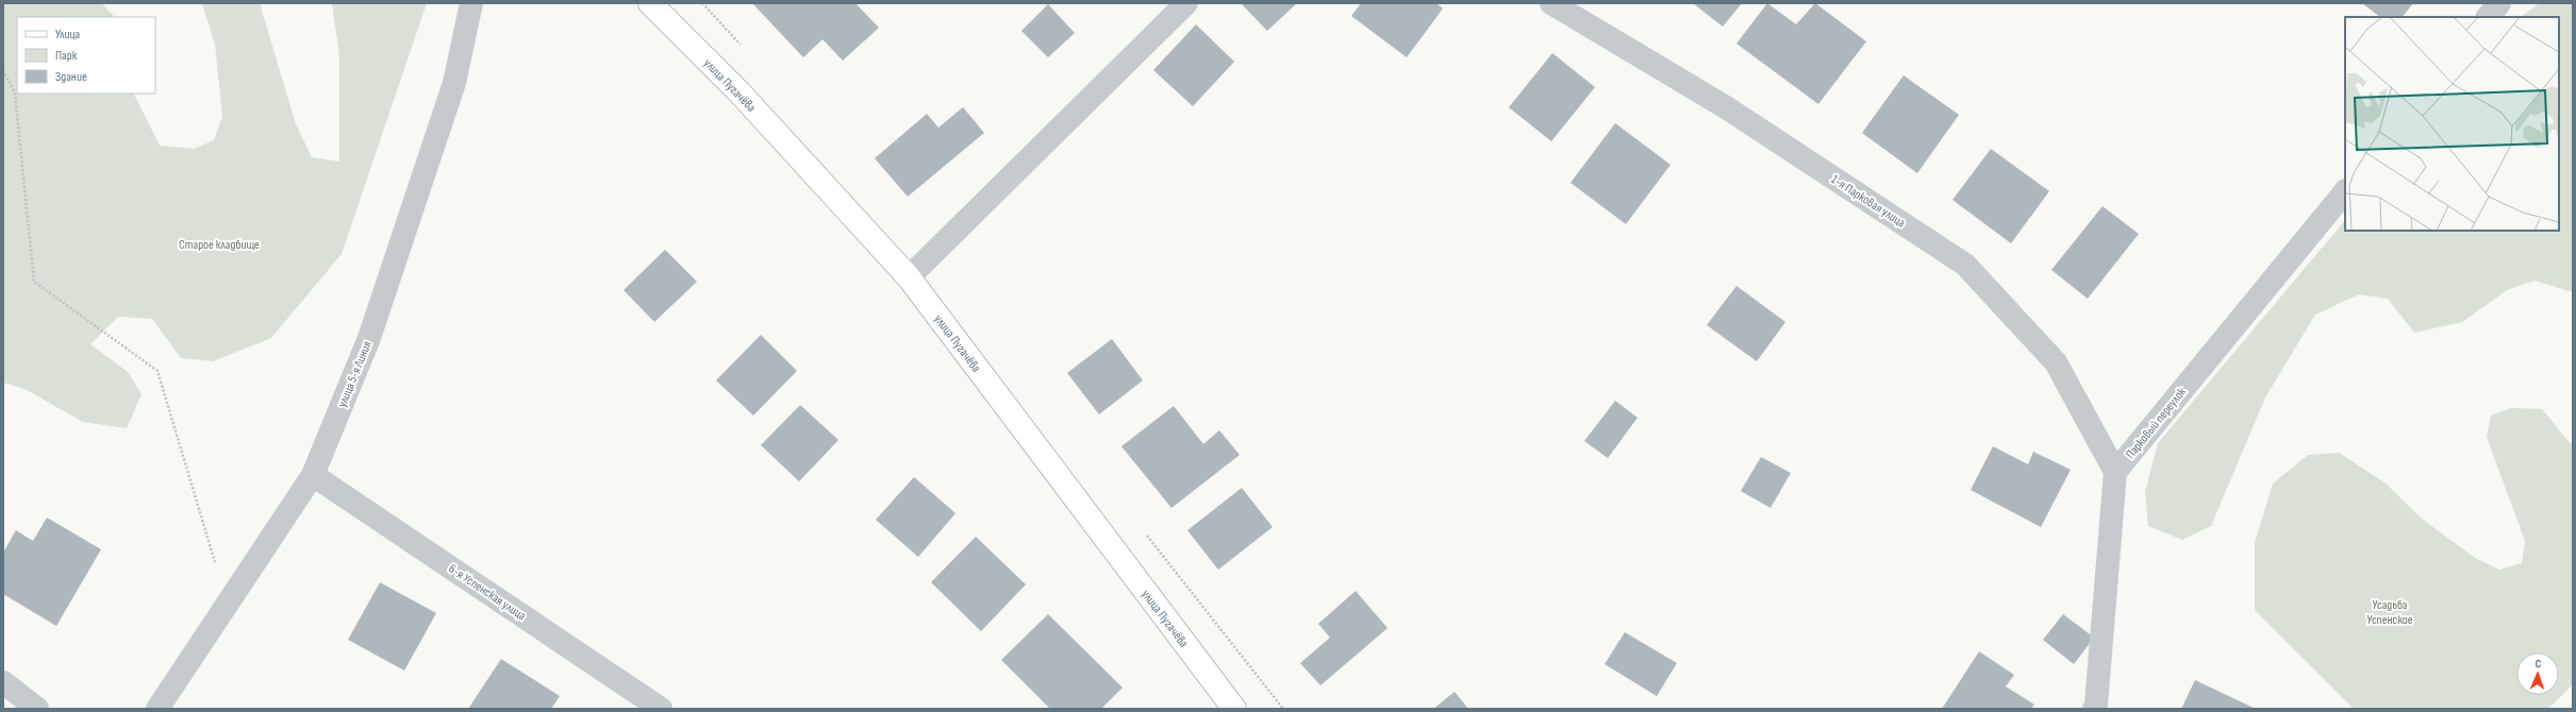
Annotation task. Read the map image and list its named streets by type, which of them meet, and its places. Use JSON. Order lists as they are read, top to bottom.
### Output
{
  "streets": {
    "street": [
      "улица Пугачёва",
      "1-я Парковая улица",
      "улица 5-я Линия",
      "Парковый переулок",
      "6-я Успенская улица"
    ]
  },
  "crossings": [
    ["1-я Парковая улица", "Парковый переулок"],
    ["улица 5-я Линия", "6-я Успенская улица"]
  ],
  "parks": ["Старое кладбище", "Усадьба Успенское"],
  "legend": ["Улица", "Парк", "Здание"],
  "north": "top"
}
